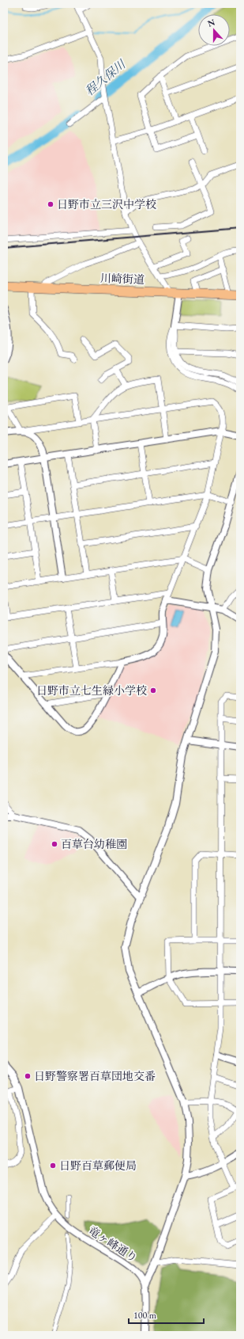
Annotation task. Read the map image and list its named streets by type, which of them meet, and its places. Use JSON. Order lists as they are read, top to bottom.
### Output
{
  "streets": {
    "main road": ["川崎街道"],
    "street": ["竜ヶ峰通り"]
  },
  "water": ["程久保川"],
  "places": [
    "日野市立三沢中学校",
    "日野市立七生緑小学校",
    "百草台幼稚園",
    "日野警察署百草団地交番",
    "日野百草郵便局"
  ],
  "scale_bar": "100 m",
  "north": "top"
}
